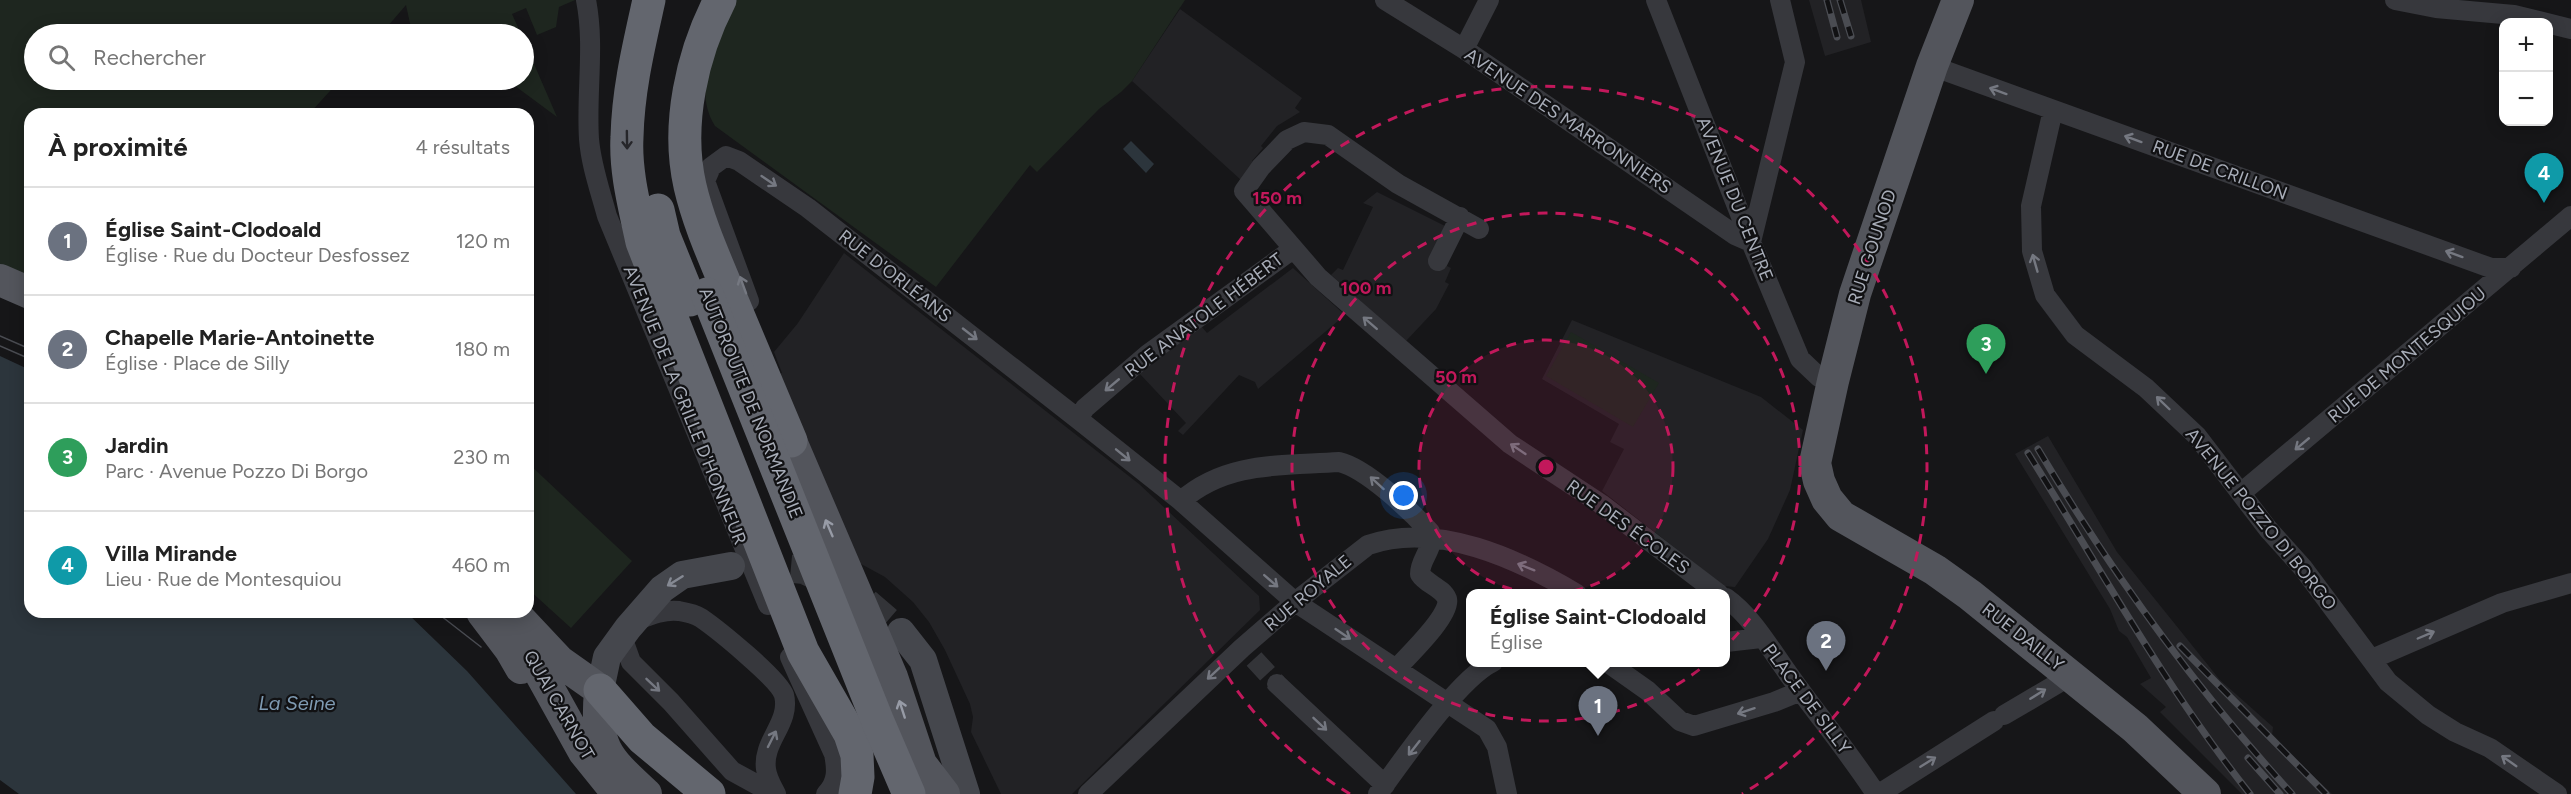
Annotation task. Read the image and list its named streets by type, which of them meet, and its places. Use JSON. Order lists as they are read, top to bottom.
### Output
{
  "streets": {
    "highway": ["AUTOROUTE DE NORMANDIE"],
    "main road": ["RUE GOUNOD", "RUE DAILLY", "QUAI CARNOT"],
    "street": [
      "AVENUE DES MARRONNIERS",
      "RUE DE CRILLON",
      "AVENUE DU CENTRE",
      "RUE D'ORLÉANS",
      "RUE ANATOLE HÉBERT",
      "RUE DE MONTESQUIOU",
      "AVENUE DE LA GRILLE D'HONNEUR",
      "AVENUE POZZO DI BORGO",
      "RUE DES ÉCOLES",
      "RUE ROYALE",
      "PLACE DE SILLY"
    ]
  },
  "crossings": [
    ["AVENUE DES MARRONNIERS", "AVENUE DU CENTRE"],
    ["RUE DE CRILLON", "RUE GOUNOD"],
    ["RUE DE CRILLON", "RUE DE MONTESQUIOU"],
    ["RUE DE CRILLON", "AVENUE POZZO DI BORGO"],
    ["AVENUE DU CENTRE", "RUE GOUNOD"],
    ["RUE GOUNOD", "RUE DAILLY"],
    ["RUE D'ORLÉANS", "RUE ANATOLE HÉBERT"],
    ["RUE D'ORLÉANS", "RUE ROYALE"],
    ["RUE ANATOLE HÉBERT", "RUE DES ÉCOLES"],
    ["RUE DE MONTESQUIOU", "AVENUE POZZO DI BORGO"]
  ],
  "one_way": [
    "RUE DE CRILLON",
    "RUE ANATOLE HÉBERT",
    "RUE DE MONTESQUIOU",
    "AVENUE POZZO DI BORGO",
    "RUE DES ÉCOLES",
    "RUE ROYALE"
  ],
  "water": ["La Seine"],
  "page": {
    "map_buttons": ["+", "−"],
    "search": "Rechercher",
    "heading": ["À proximité", "4 résultats"],
    "pins": [
      "4",
      "3",
      "2",
      "1"
    ],
    "list": [
      {
        "mark": "1",
        "name": "Église Saint-Clodoald",
        "note": "Église · Rue du Docteur Desfossez",
        "value": "120 m"
      },
      {
        "mark": "2",
        "name": "Chapelle Marie-Antoinette",
        "note": "Église · Place de Silly",
        "value": "180 m"
      },
      {
        "mark": "3",
        "name": "Jardin",
        "note": "Parc · Avenue Pozzo Di Borgo",
        "value": "230 m"
      },
      {
        "mark": "4",
        "name": "Villa Mirande",
        "note": "Lieu · Rue de Montesquiou",
        "value": "460 m"
      }
    ],
    "popup": ["Église Saint-Clodoald", "Église"]
  },
  "rings": ["150 m", "100 m", "50 m"]
}
